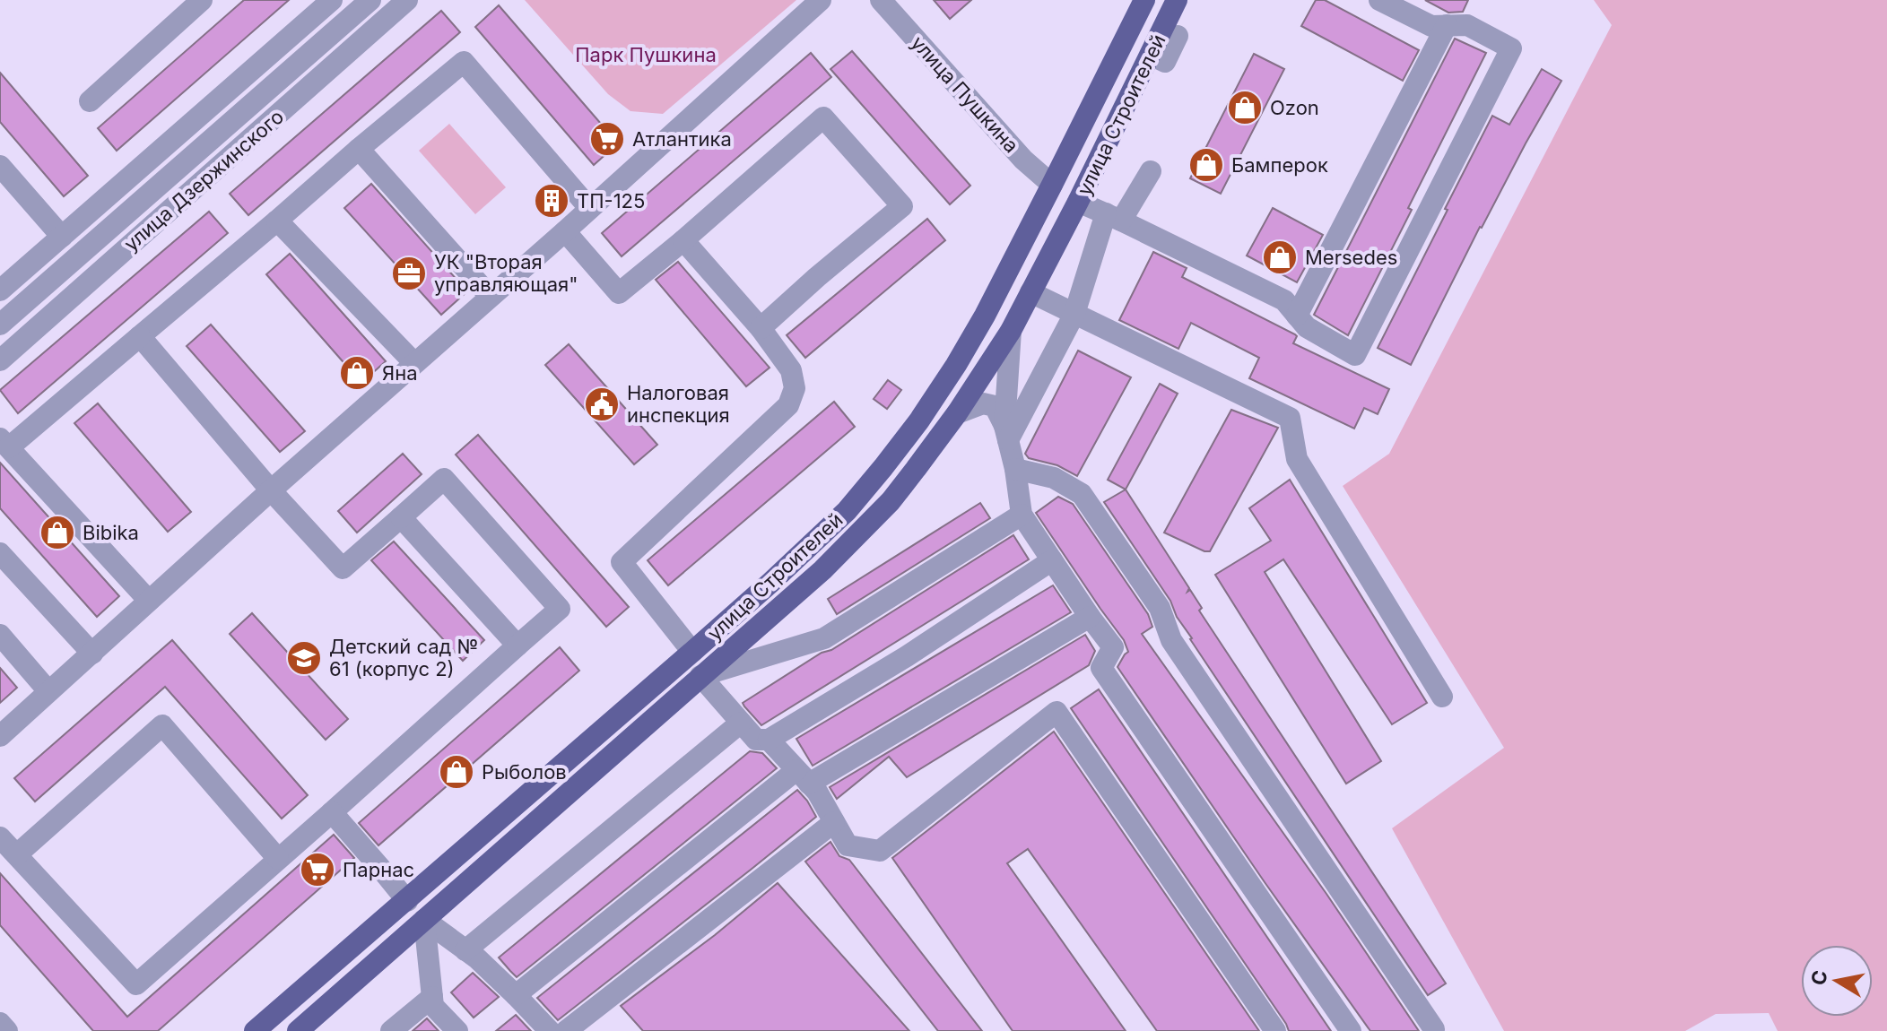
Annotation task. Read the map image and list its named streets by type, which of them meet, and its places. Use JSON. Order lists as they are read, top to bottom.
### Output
{
  "streets": {
    "main road": ["улица Строителей"],
    "street": ["улица Пушкина", "улица Дзержинского"]
  },
  "crossings": [
    ["улица Пушкина", "улица Строителей"]
  ],
  "parks": ["Парк Пушкина"],
  "places": {
    "shop": [
      "Ozon",
      "Бамперок",
      "Mersedes",
      "Яна",
      "Bibika",
      "Рыболов"
    ],
    "supermarket": ["Атлантика", "Парнас"],
    "building": ["ТП-125"],
    "office": ["УК \"Вторая управляющая\""],
    "public building": ["Налоговая инспекция"],
    "school or university": ["Детский сад № 61 (корпус 2)"]
  },
  "north": "left"
}
